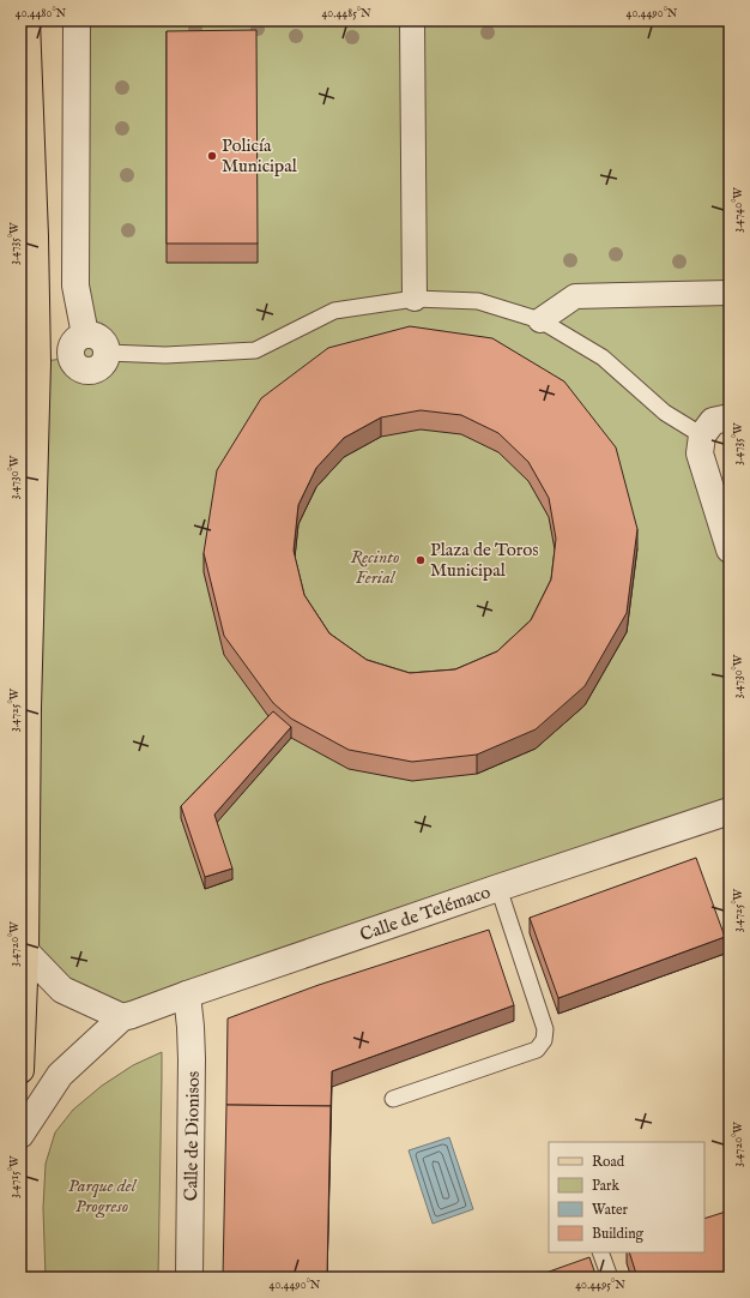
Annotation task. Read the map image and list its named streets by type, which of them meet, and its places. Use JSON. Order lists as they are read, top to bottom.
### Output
{
  "streets": {
    "street": ["Calle de Telémaco", "Calle de Dionisos"]
  },
  "crossings": [
    ["Calle de Telémaco", "Calle de Dionisos"]
  ],
  "parks": ["Recinto Ferial", "Parque del Progreso"],
  "places": ["Policía Municipal", "Plaza de Toros Municipal"],
  "legend": [
    "Road",
    "Park",
    "Water",
    "Building"
  ],
  "coordinates": [
    "40.4480°N",
    "40.4485°N",
    "40.4490°N",
    "3.4740°W",
    "3.4735°W",
    "3.4730°W",
    "3.4725°W",
    "3.4720°W",
    "3.4715°W",
    "40.4495°N"
  ]
}
